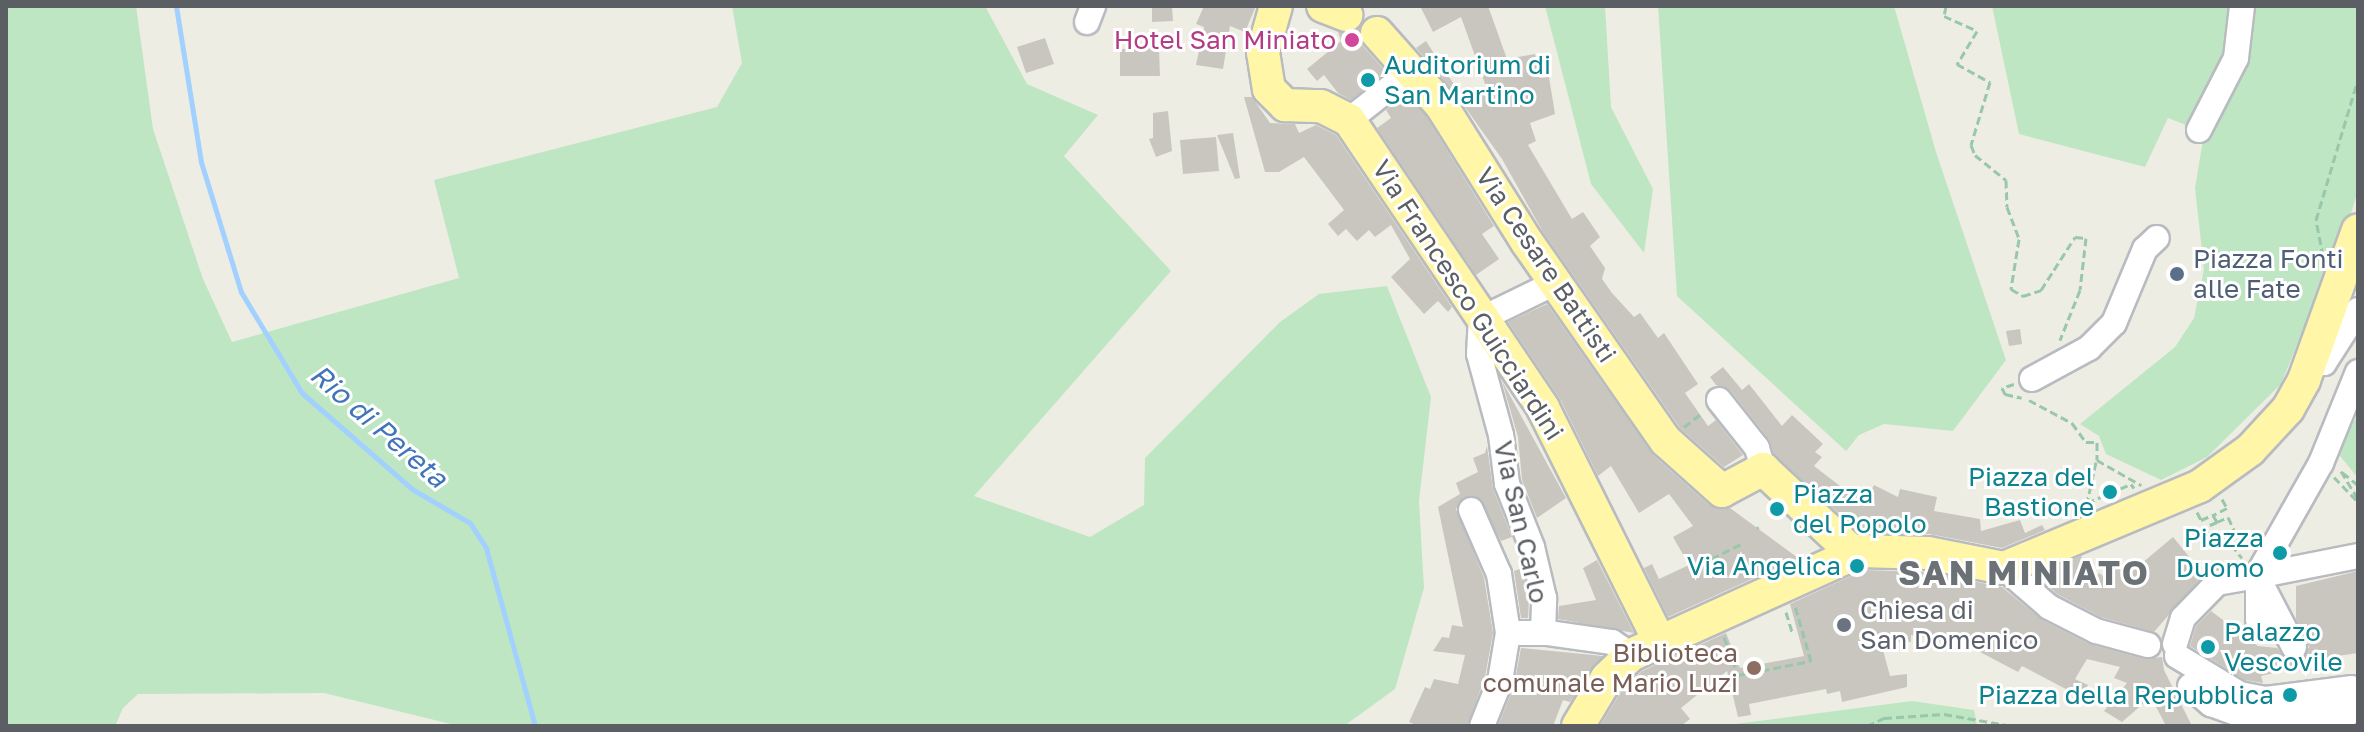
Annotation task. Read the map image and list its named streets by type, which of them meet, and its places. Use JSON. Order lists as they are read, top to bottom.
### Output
{
  "streets": {
    "main road": ["Via Cesare Battisti", "Via Francesco Guicciardini"],
    "street": ["Via San Carlo"]
  },
  "crossings": [
    ["Via Francesco Guicciardini", "Via San Carlo"]
  ],
  "districts": ["SAN MINIATO"],
  "water": ["Rio di Pereta"],
  "places": [
    "Hotel San Miniato",
    "Auditorium di San Martino",
    "Piazza Fonti alle Fate",
    "Piazza del Bastione",
    "Piazza del Popolo",
    "Piazza Duomo",
    "Via Angelica",
    "Chiesa di San Domenico",
    "Palazzo Vescovile",
    "Biblioteca comunale Mario Luzi",
    "Piazza della Repubblica"
  ]
}
